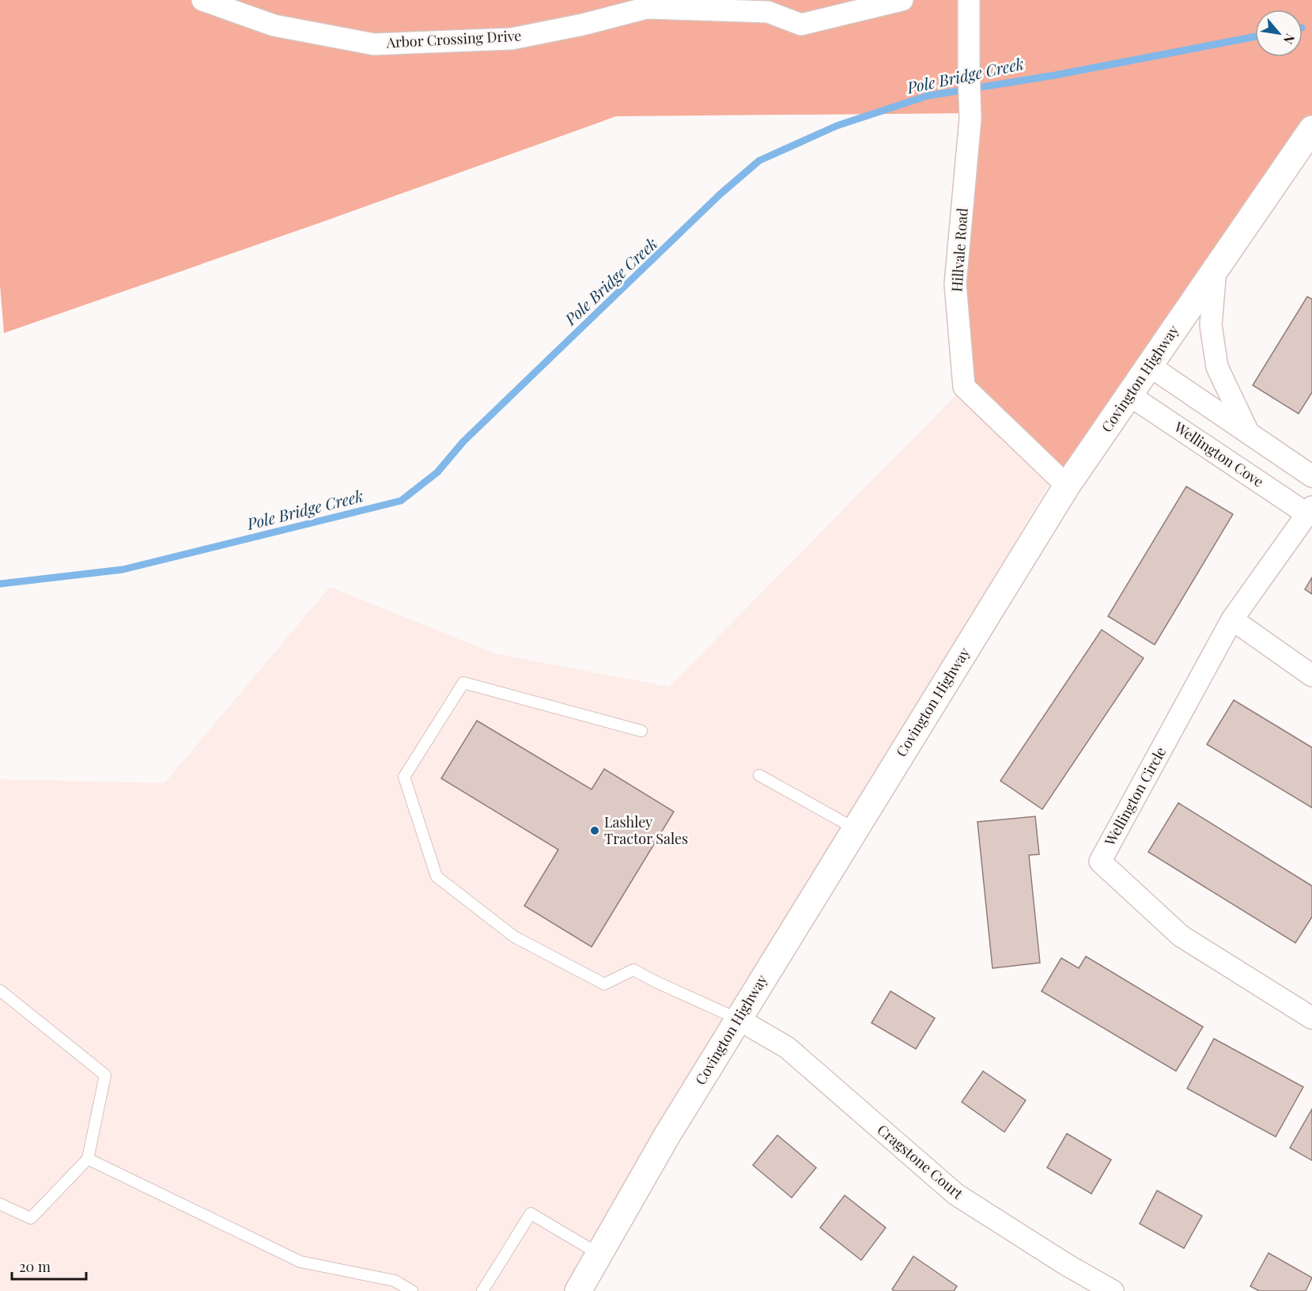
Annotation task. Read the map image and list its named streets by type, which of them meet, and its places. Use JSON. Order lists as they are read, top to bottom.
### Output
{
  "streets": {
    "main road": ["Covington Highway"],
    "street": [
      "Arbor Crossing Drive",
      "Hillvale Road",
      "Wellington Cove",
      "Wellington Circle",
      "Cragstone Court"
    ]
  },
  "crossings": [
    ["Hillvale Road", "Covington Highway"],
    ["Covington Highway", "Wellington Cove"],
    ["Covington Highway", "Cragstone Court"],
    ["Wellington Cove", "Wellington Circle"]
  ],
  "water": ["Pole Bridge Creek"],
  "places": ["Lashley Tractor Sales"],
  "scale_bar": "20 m",
  "north": "bottom right"
}
